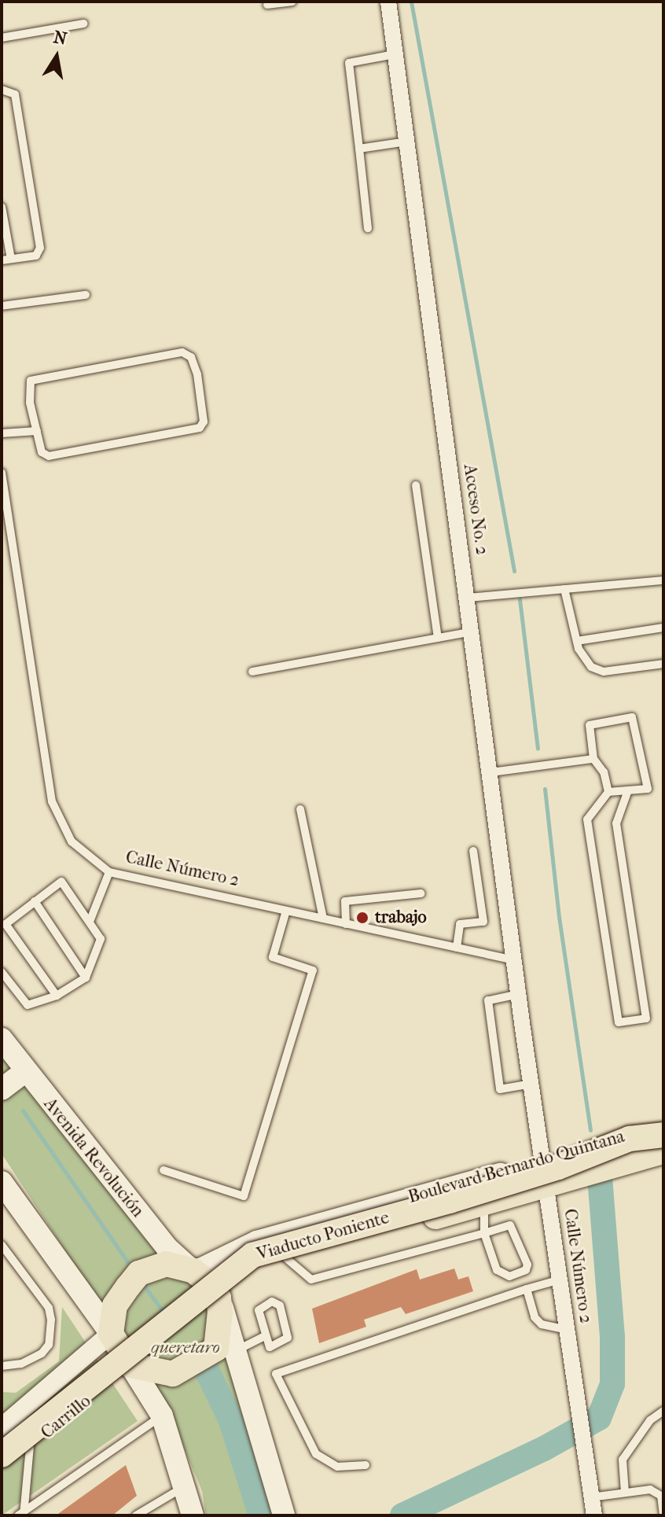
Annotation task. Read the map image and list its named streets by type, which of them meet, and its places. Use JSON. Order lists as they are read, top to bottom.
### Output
{
  "streets": {
    "main road": [
      "Avenida Revolución",
      "Boulevard Bernardo Quintana",
      "Viaducto Poniente",
      "Carrillo"
    ],
    "street": ["Acceso No. 2", "Calle Número 2"]
  },
  "crossings": [
    ["Acceso No. 2", "Calle Número 2"],
    ["Calle Número 2", "Boulevard Bernardo Quintana"],
    ["Avenida Revolución", "Boulevard Bernardo Quintana"],
    ["Avenida Revolución", "Carrillo"],
    ["Boulevard Bernardo Quintana", "Carrillo"]
  ],
  "parks": ["queretaro"],
  "places": ["trabajo"],
  "north": "top"
}
